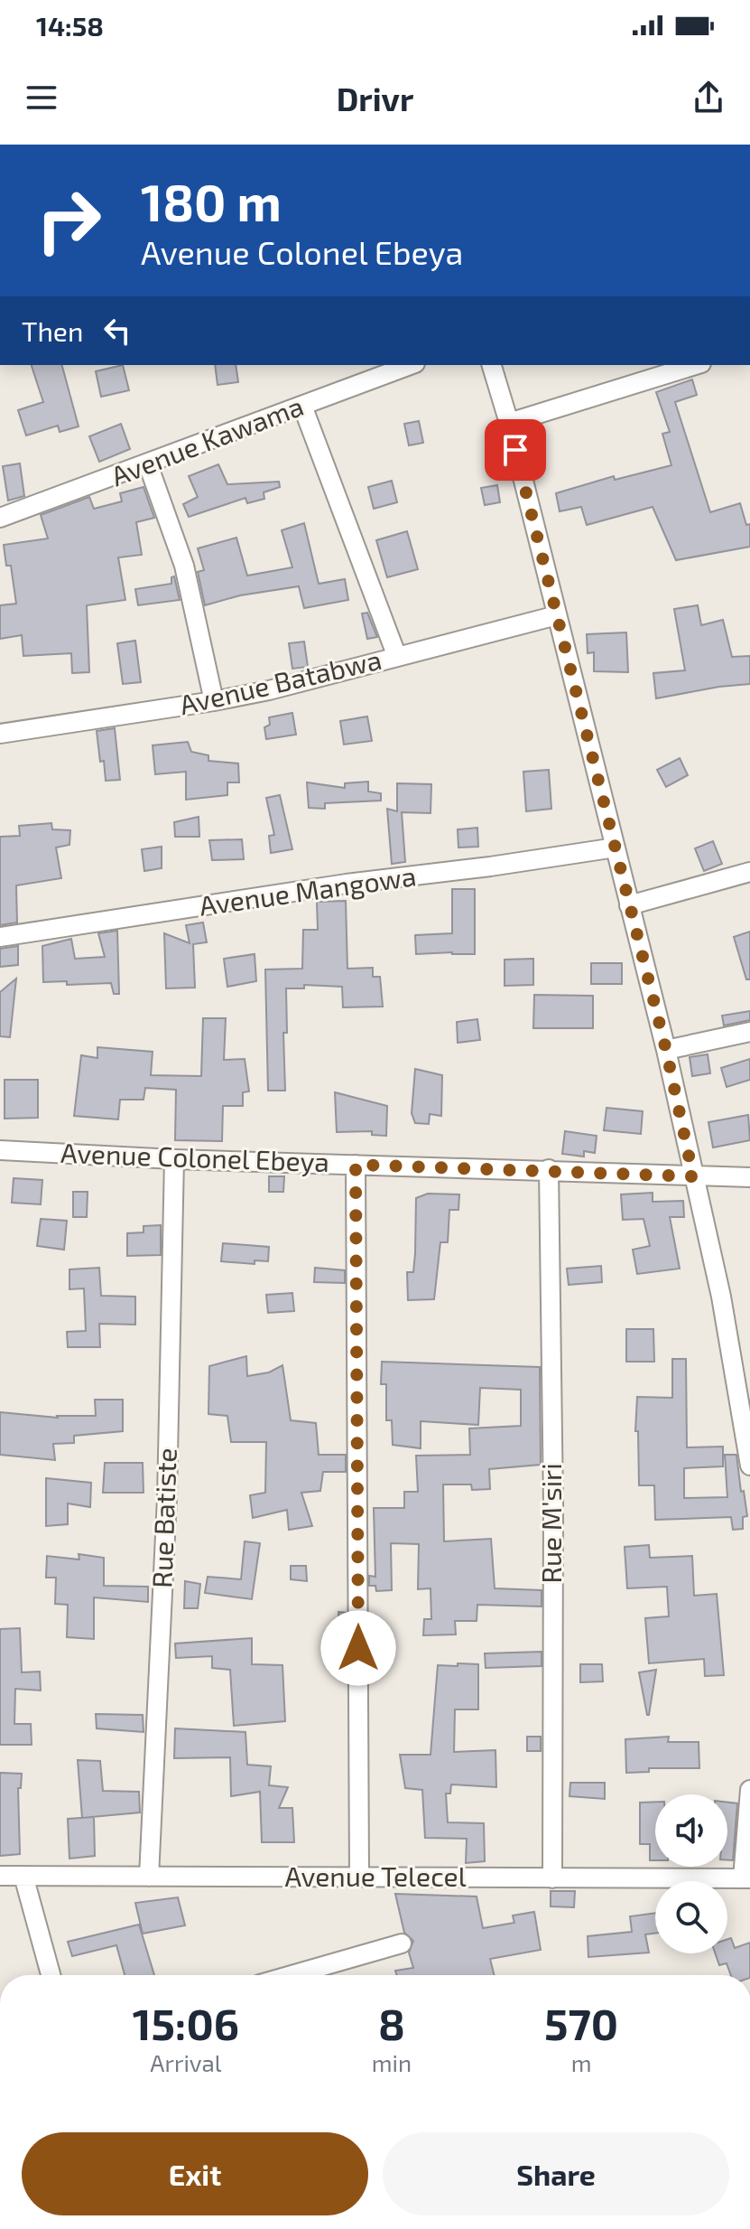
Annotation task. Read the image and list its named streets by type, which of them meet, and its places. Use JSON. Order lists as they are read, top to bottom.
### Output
{
  "streets": {
    "street": [
      "Avenue Kawama",
      "Avenue Batabwa",
      "Avenue Mangowa",
      "Avenue Colonel Ebeya",
      "Rue Batiste",
      "Rue M'siri",
      "Avenue Telecel"
    ]
  },
  "crossings": [
    ["Avenue Colonel Ebeya", "Rue Batiste"],
    ["Avenue Colonel Ebeya", "Rue M'siri"],
    ["Rue Batiste", "Avenue Telecel"],
    ["Rue M'siri", "Avenue Telecel"]
  ],
  "page": {
    "status": "14:58",
    "header": "Drivr",
    "turn": ["180 m", "Avenue Colonel Ebeya"],
    "then": "Then",
    "eta": [
      "15:06",
      "Arrival",
      "8",
      "min",
      "570",
      "m"
    ],
    "buttons": ["Exit", "Share"]
  }
}
